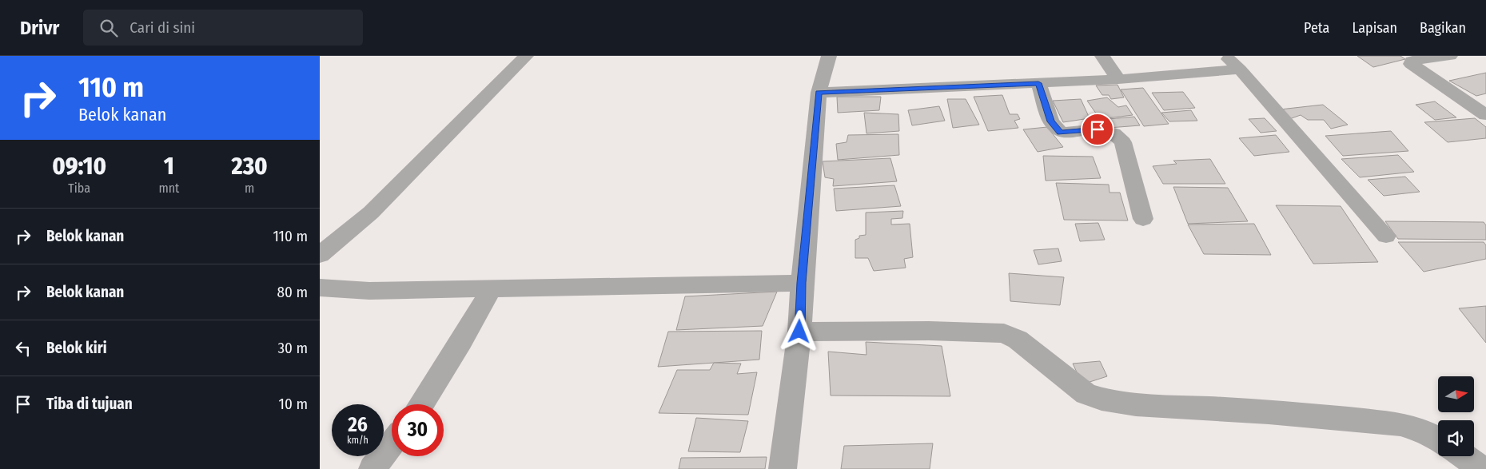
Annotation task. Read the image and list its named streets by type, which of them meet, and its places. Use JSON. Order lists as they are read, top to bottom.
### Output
{
  "north": "right",
  "page": {
    "header": "Drivr",
    "search": "Cari di sini",
    "nav": ["Peta", "Lapisan", "Bagikan"],
    "turn": ["110 m", "Belok kanan"],
    "eta": [
      "09:10",
      "Tiba",
      "1",
      "mnt",
      "230",
      "m"
    ],
    "list": [
      {
        "name": "Belok kanan",
        "value": "110 m"
      },
      {
        "name": "Belok kanan",
        "value": "80 m"
      },
      {
        "name": "Belok kiri",
        "value": "30 m"
      },
      {
        "name": "Tiba di tujuan",
        "value": "10 m"
      }
    ],
    "speed": "26 km/h",
    "limit": "30"
  }
}
